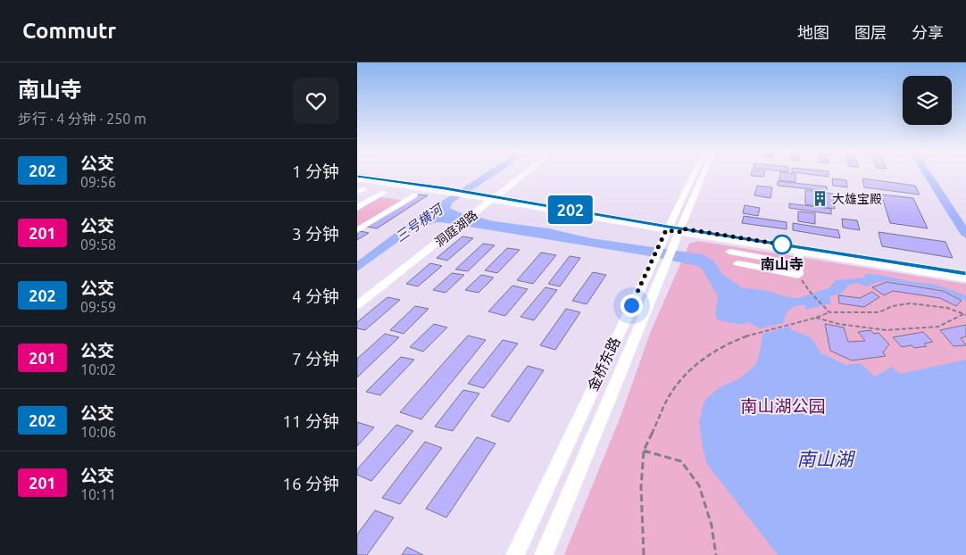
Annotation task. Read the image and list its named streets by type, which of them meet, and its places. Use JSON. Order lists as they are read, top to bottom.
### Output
{
  "streets": {
    "street": ["洞庭湖路", "金桥东路"]
  },
  "water": ["三号横河", "南山湖"],
  "parks": ["南山湖公园"],
  "places": {
    "building": ["大雄宝殿"],
    "other": ["南山寺"]
  },
  "lines": ["bus line 202"],
  "page": {
    "header": "Commutr",
    "nav": ["地图", "图层", "分享"],
    "heading": ["南山寺", "步行 · 4 分钟 · 250 m"],
    "on_map": "202",
    "list": [
      {
        "mark": "202",
        "name": "公交",
        "note": "09:56",
        "value": "1 分钟"
      },
      {
        "mark": "201",
        "name": "公交",
        "note": "09:58",
        "value": "3 分钟"
      },
      {
        "mark": "202",
        "name": "公交",
        "note": "09:59",
        "value": "4 分钟"
      },
      {
        "mark": "201",
        "name": "公交",
        "note": "10:02",
        "value": "7 分钟"
      },
      {
        "mark": "202",
        "name": "公交",
        "note": "10:06",
        "value": "11 分钟"
      },
      {
        "mark": "201",
        "name": "公交",
        "note": "10:11",
        "value": "16 分钟"
      }
    ]
  }
}
